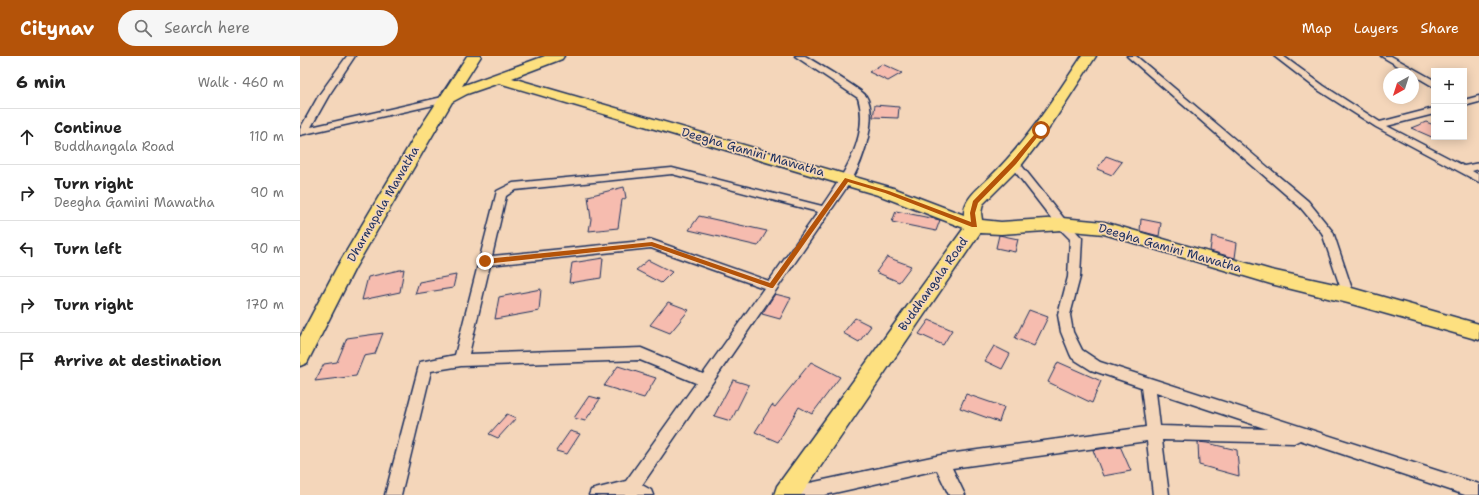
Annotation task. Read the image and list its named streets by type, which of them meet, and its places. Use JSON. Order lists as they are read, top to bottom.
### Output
{
  "streets": {
    "main road": ["Deegha Gamini Mawatha", "Dharmapala Mawatha", "Buddhangala Road"]
  },
  "crossings": [
    ["Deegha Gamini Mawatha", "Buddhangala Road"]
  ],
  "north": "bottom left",
  "page": {
    "header": "Citynav",
    "search": "Search here",
    "nav": ["Map", "Layers", "Share"],
    "heading": ["6 min", "Walk · 460 m"],
    "map_buttons": ["+", "−"],
    "list": [
      ["Continue", "Buddhangala Road", "110 m"],
      ["Turn right", "Deegha Gamini Mawatha", "90 m"],
      ["Turn left", "90 m"],
      ["Turn right", "170 m"],
      "Arrive at destination"
    ]
  }
}
